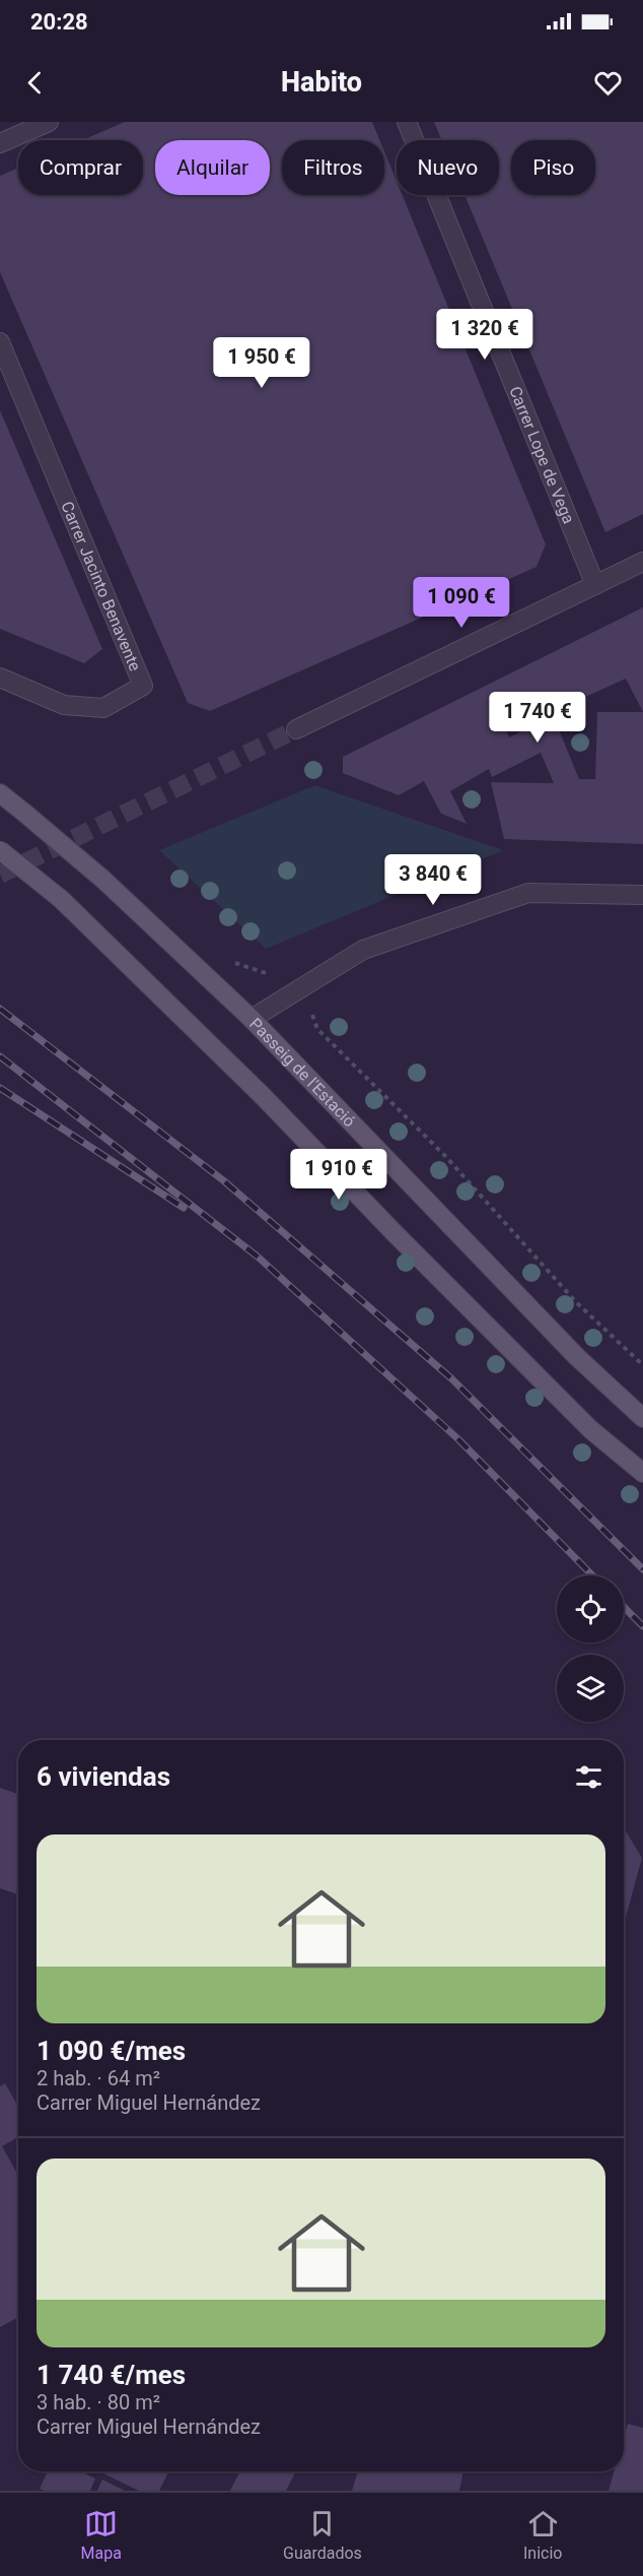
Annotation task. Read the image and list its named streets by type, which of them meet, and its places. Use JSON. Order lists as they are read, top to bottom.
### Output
{
  "streets": {
    "main road": ["Passeig de l'Estació"],
    "street": ["Carrer Lope de Vega", "Carrer Jacinto Benavente"]
  },
  "page": {
    "status": "20:28",
    "header": "Habito",
    "chip": [
      "Comprar",
      "Alquilar",
      "Filtros",
      "Nuevo",
      "Piso"
    ],
    "price": [
      "1 320 €",
      "1 950 €",
      "1 090 €",
      "1 740 €",
      "3 840 €",
      "1 910 €"
    ],
    "heading": "6 viviendas",
    "list": [
      {
        "name": "1 090 €/mes",
        "note": "2 hab. · 64 m² · Carrer Miguel Hernández"
      },
      {
        "name": "1 740 €/mes",
        "note": "3 hab. · 80 m² · Carrer Miguel Hernández"
      }
    ],
    "tabs": ["Mapa", "Guardados", "Inicio"]
  }
}
